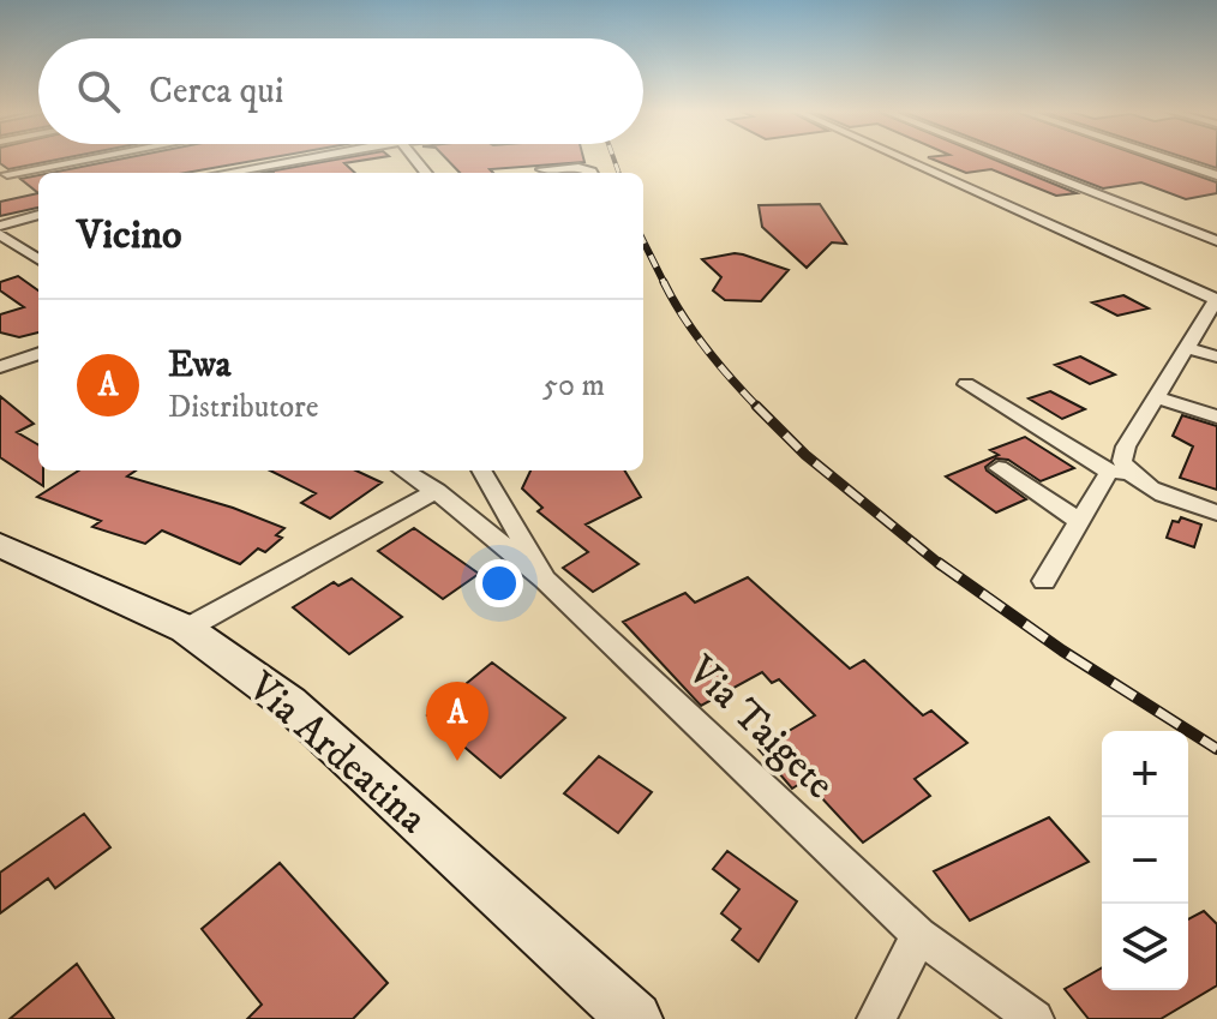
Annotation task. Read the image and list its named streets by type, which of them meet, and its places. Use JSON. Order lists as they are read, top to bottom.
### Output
{
  "streets": {
    "main road": ["Via Ardeatina"],
    "street": ["Via Taigete"]
  },
  "page": {
    "search": "Cerca qui",
    "heading": "Vicino",
    "list": [
      {
        "mark": "A",
        "name": "Ewa",
        "note": "Distributore",
        "value": "50 m"
      }
    ],
    "pins": "A",
    "map_buttons": ["+", "−"]
  }
}
